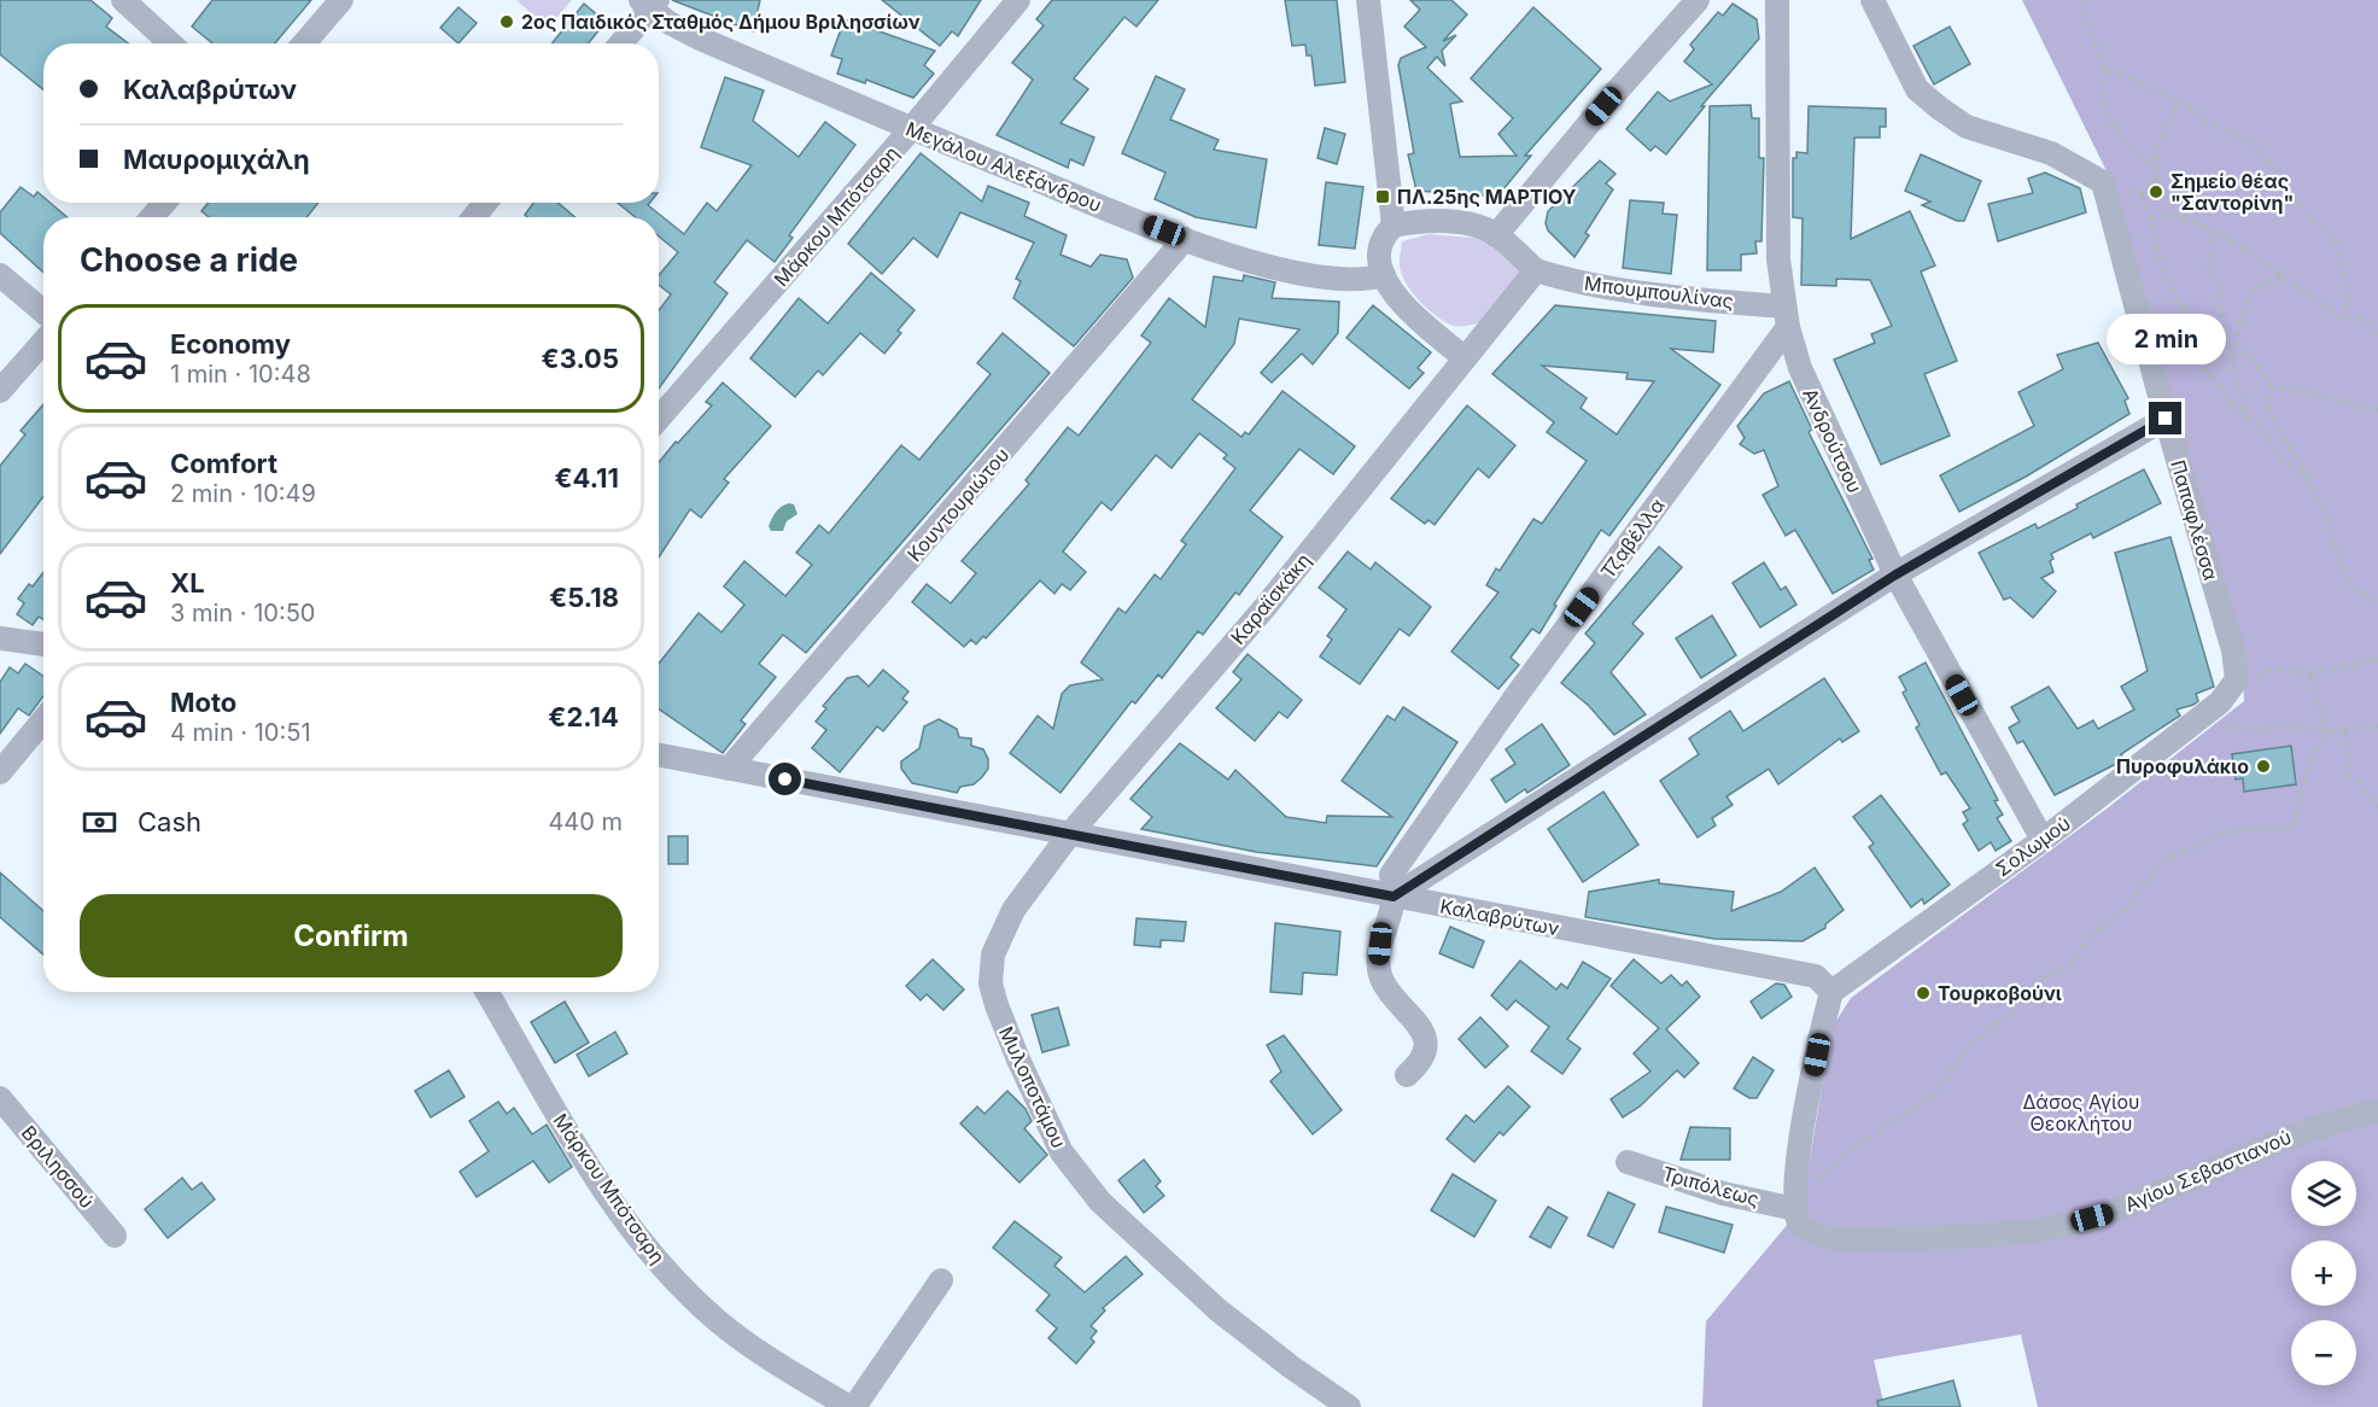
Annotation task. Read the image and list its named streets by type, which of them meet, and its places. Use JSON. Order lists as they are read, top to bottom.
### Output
{
  "streets": {
    "street": [
      "Μεγάλου Αλεξάνδρου",
      "Μάρκου Μπότσαρη",
      "Μπουμπουλίνας",
      "Ανδρούτσου",
      "Κουντουριώτου",
      "Παπαφλέσσα",
      "Τζαβέλλα",
      "Καραϊσκάκη",
      "Σολωμού",
      "Καλαβρύτων",
      "Μυλοποτάμου",
      "Βριλησσού",
      "Αγίου Σεβαστιανού",
      "Τριπόλεως"
    ]
  },
  "crossings": [
    ["Μεγάλου Αλεξάνδρου", "Μάρκου Μπότσαρη"],
    ["Μεγάλου Αλεξάνδρου", "Κουντουριώτου"],
    ["Μπουμπουλίνας", "Ανδρούτσου"],
    ["Μπουμπουλίνας", "Τζαβέλλα"],
    ["Μπουμπουλίνας", "Καραϊσκάκη"],
    ["Ανδρούτσου", "Τζαβέλλα"],
    ["Ανδρούτσου", "Σολωμού"],
    ["Κουντουριώτου", "Καλαβρύτων"],
    ["Παπαφλέσσα", "Σολωμού"],
    ["Τζαβέλλα", "Καλαβρύτων"],
    ["Καραϊσκάκη", "Καλαβρύτων"],
    ["Καραϊσκάκη", "Μυλοποτάμου"],
    ["Σολωμού", "Καλαβρύτων"],
    ["Καλαβρύτων", "Μυλοποτάμου"],
    ["Αγίου Σεβαστιανού", "Τριπόλεως"]
  ],
  "parks": ["Δάσος Αγίου Θεοκλήτου"],
  "places": {
    "other": [
      "2ος Παιδικός Σταθμός Δήμου Βριλησσίων",
      "Σημείο θέας \"Σαντορίνη\"",
      "Πυροφυλάκιο",
      "Τουρκοβούνι"
    ],
    "transit": ["ΠΛ.25ης ΜΑΡΤΙΟΥ"]
  },
  "page": {
    "banner": ["Καλαβρύτων", "Μαυρομιχάλη"],
    "heading": "Choose a ride",
    "list": [
      {
        "name": "Economy",
        "note": "1 min · 10:48",
        "value": "€3.05"
      },
      {
        "name": "Comfort",
        "note": "2 min · 10:49",
        "value": "€4.11"
      },
      {
        "name": "XL",
        "note": "3 min · 10:50",
        "value": "€5.18"
      },
      {
        "name": "Moto",
        "note": "4 min · 10:51",
        "value": "€2.14"
      }
    ],
    "bubble": "2 min",
    "pay": ["Cash", "440 m"],
    "buttons": "Confirm",
    "map_buttons": ["+", "−"]
  }
}
